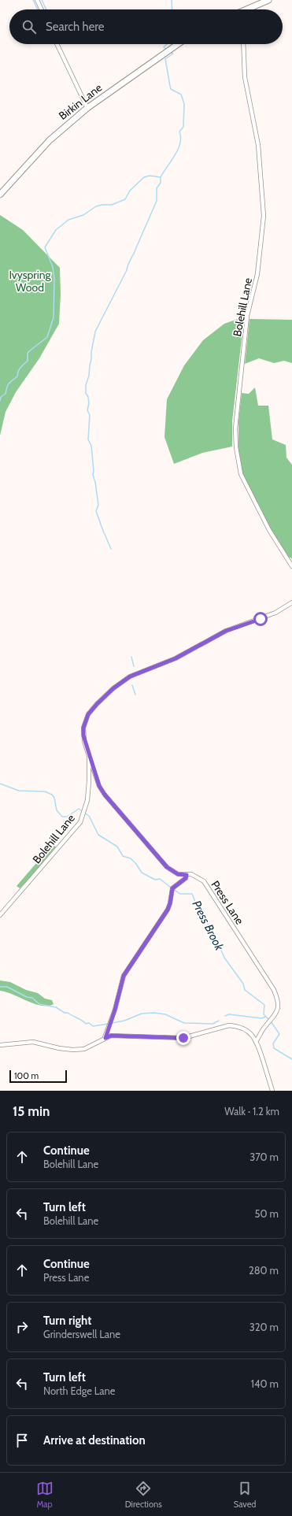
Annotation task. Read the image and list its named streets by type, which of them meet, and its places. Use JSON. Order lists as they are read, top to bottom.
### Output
{
  "streets": {
    "street": ["Birkin Lane", "Bolehill Lane", "Press Lane"]
  },
  "crossings": [
    ["Bolehill Lane", "Press Lane"]
  ],
  "water": ["Press Brook"],
  "parks": ["Ivyspring Wood"],
  "scale_bar": "100 m",
  "page": {
    "search": "Search here",
    "scale": "100 m",
    "heading": ["15 min", "Walk · 1.2 km"],
    "list": [
      ["Continue", "Bolehill Lane", "370 m"],
      ["Turn left", "Bolehill Lane", "50 m"],
      ["Continue", "Press Lane", "280 m"],
      ["Turn right", "Grinderswell Lane", "320 m"],
      ["Turn left", "North Edge Lane", "140 m"],
      "Arrive at destination"
    ],
    "nav": ["Map", "Directions", "Saved"]
  }
}
